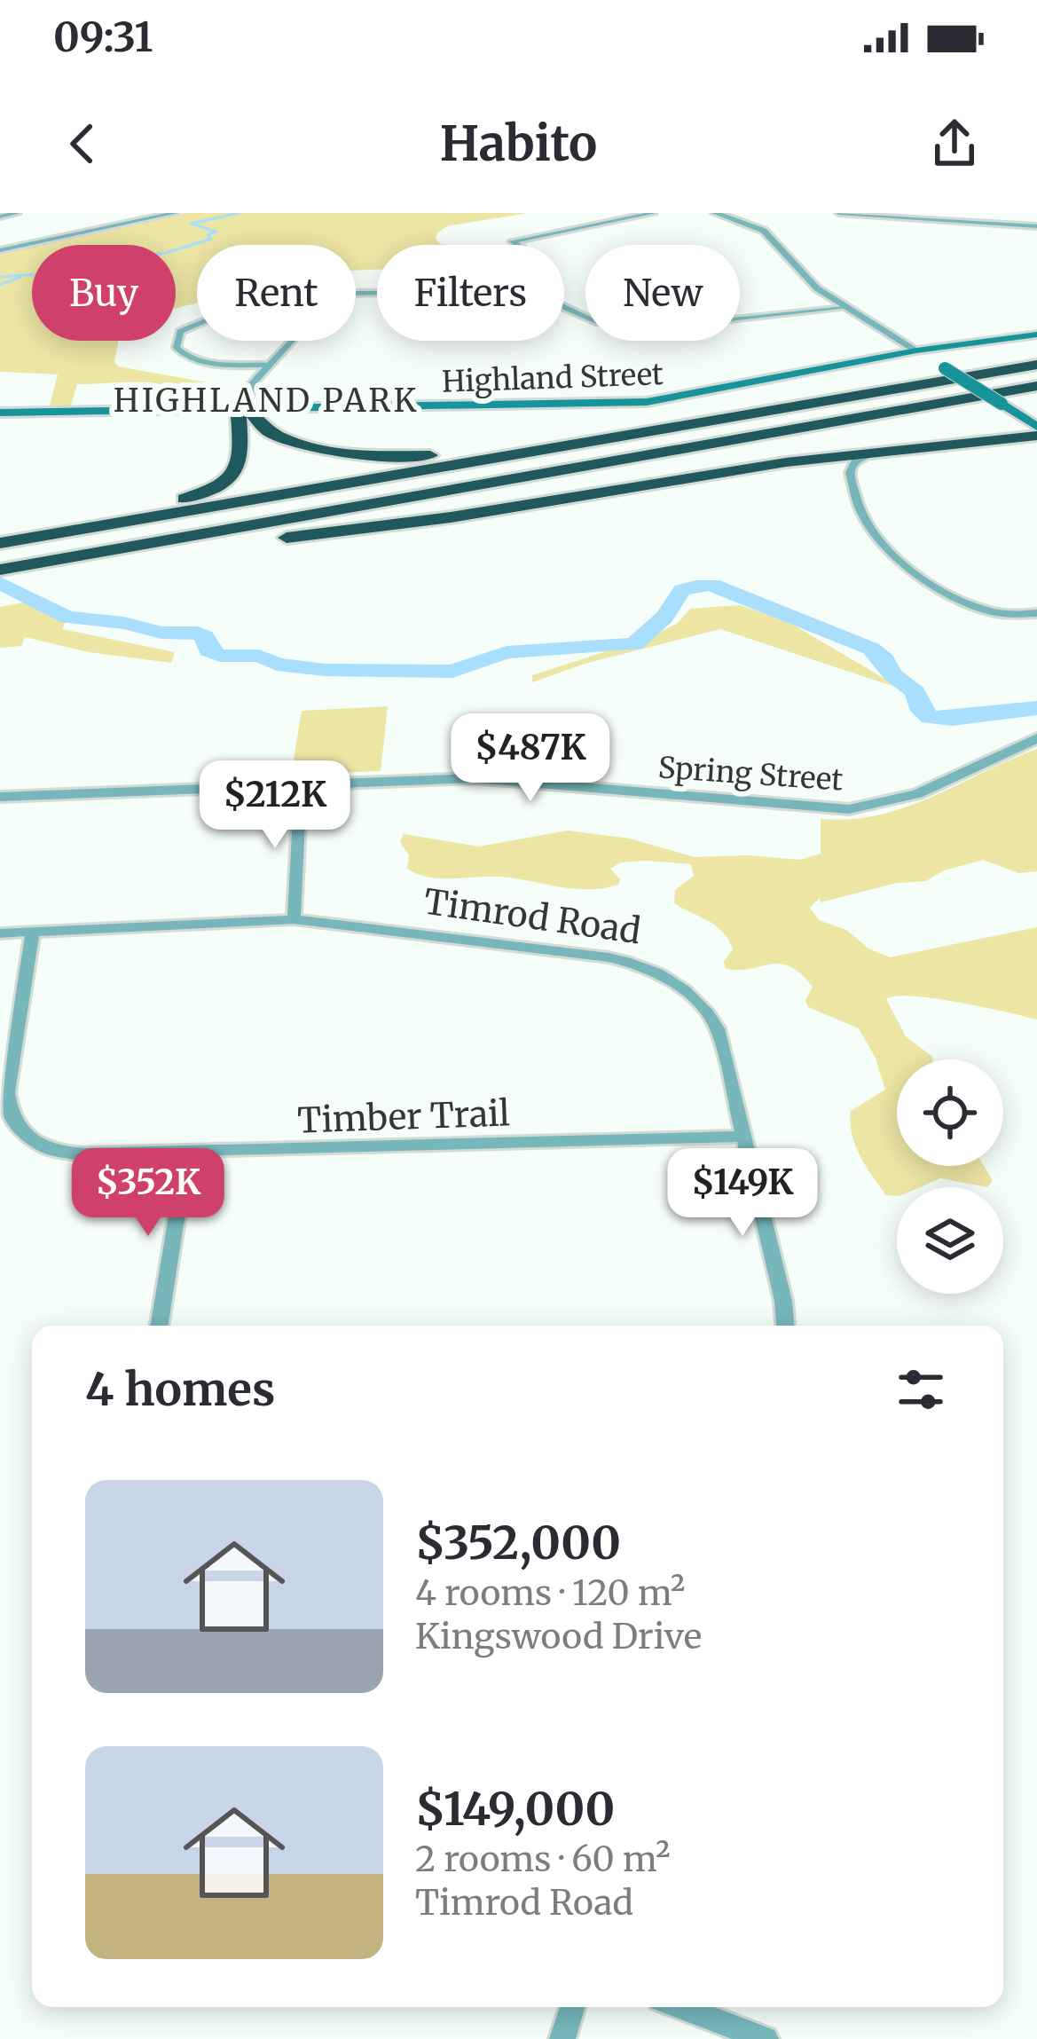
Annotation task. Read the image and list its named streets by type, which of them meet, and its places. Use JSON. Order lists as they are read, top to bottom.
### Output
{
  "streets": {
    "main road": ["Highland Street"],
    "street": ["Spring Street", "Timrod Road", "Timber Trail"]
  },
  "crossings": [
    ["Timrod Road", "Timber Trail"]
  ],
  "districts": ["HIGHLAND PARK"],
  "page": {
    "status": "09:31",
    "header": "Habito",
    "chip": [
      "Buy",
      "Rent",
      "Filters",
      "New"
    ],
    "price": [
      "$487K",
      "$212K",
      "$352K",
      "$149K"
    ],
    "heading": "4 homes",
    "list": [
      {
        "name": "$352,000",
        "note": "4 rooms · 120 m² · Kingswood Drive"
      },
      {
        "name": "$149,000",
        "note": "2 rooms · 60 m² · Timrod Road"
      }
    ]
  }
}
